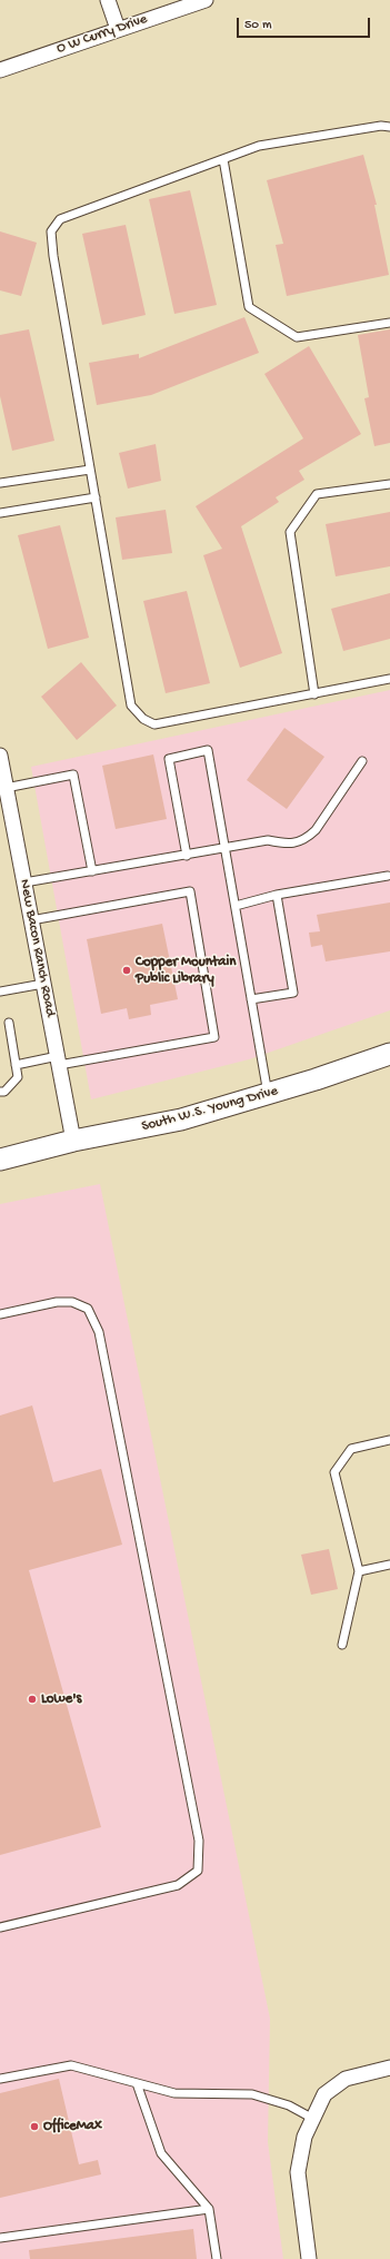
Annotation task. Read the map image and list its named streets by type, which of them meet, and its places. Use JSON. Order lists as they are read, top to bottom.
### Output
{
  "streets": {
    "main road": ["South W.S. Young Drive"],
    "street": ["O W Curry Drive", "New Bacon Ranch Road"]
  },
  "crossings": [
    ["New Bacon Ranch Road", "South W.S. Young Drive"]
  ],
  "places": ["Copper Mountain Public Library", "Lowe's", "OfficeMax"],
  "scale_bar": "50 m"
}
